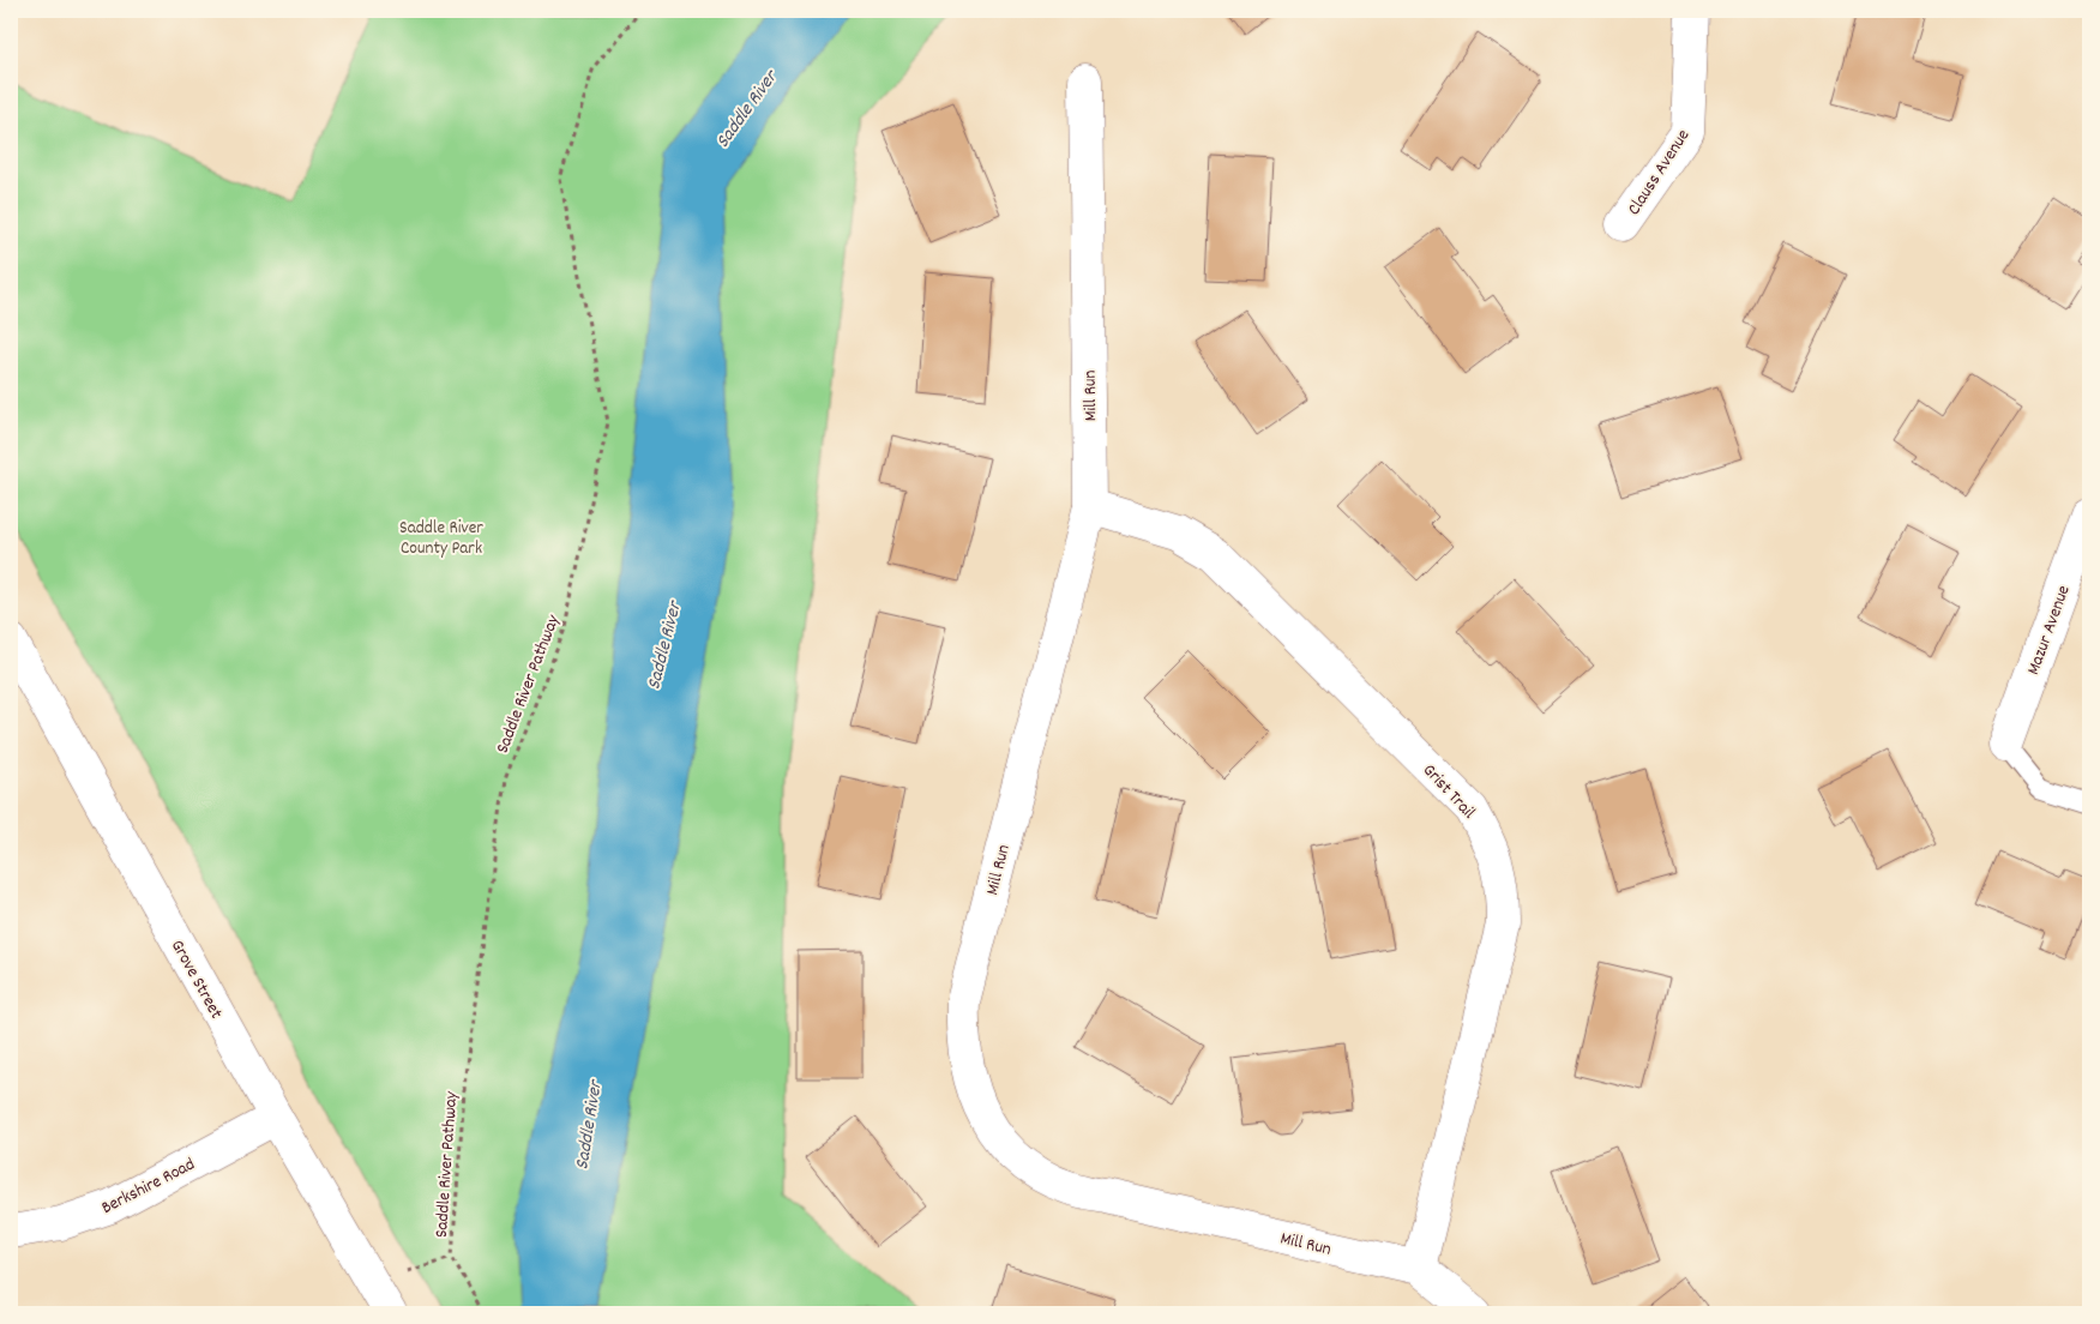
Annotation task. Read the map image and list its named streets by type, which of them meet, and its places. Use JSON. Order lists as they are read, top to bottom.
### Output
{
  "streets": {
    "street": [
      "Clauss Avenue",
      "Mill Run",
      "Mazur Avenue",
      "Grist Trail",
      "Grove Street",
      "Berkshire Road"
    ],
    "path": ["Saddle River Pathway"]
  },
  "crossings": [
    ["Mill Run", "Grist Trail"],
    ["Grove Street", "Berkshire Road"]
  ],
  "water": ["Saddle River"],
  "parks": ["Saddle River County Park"]
}
